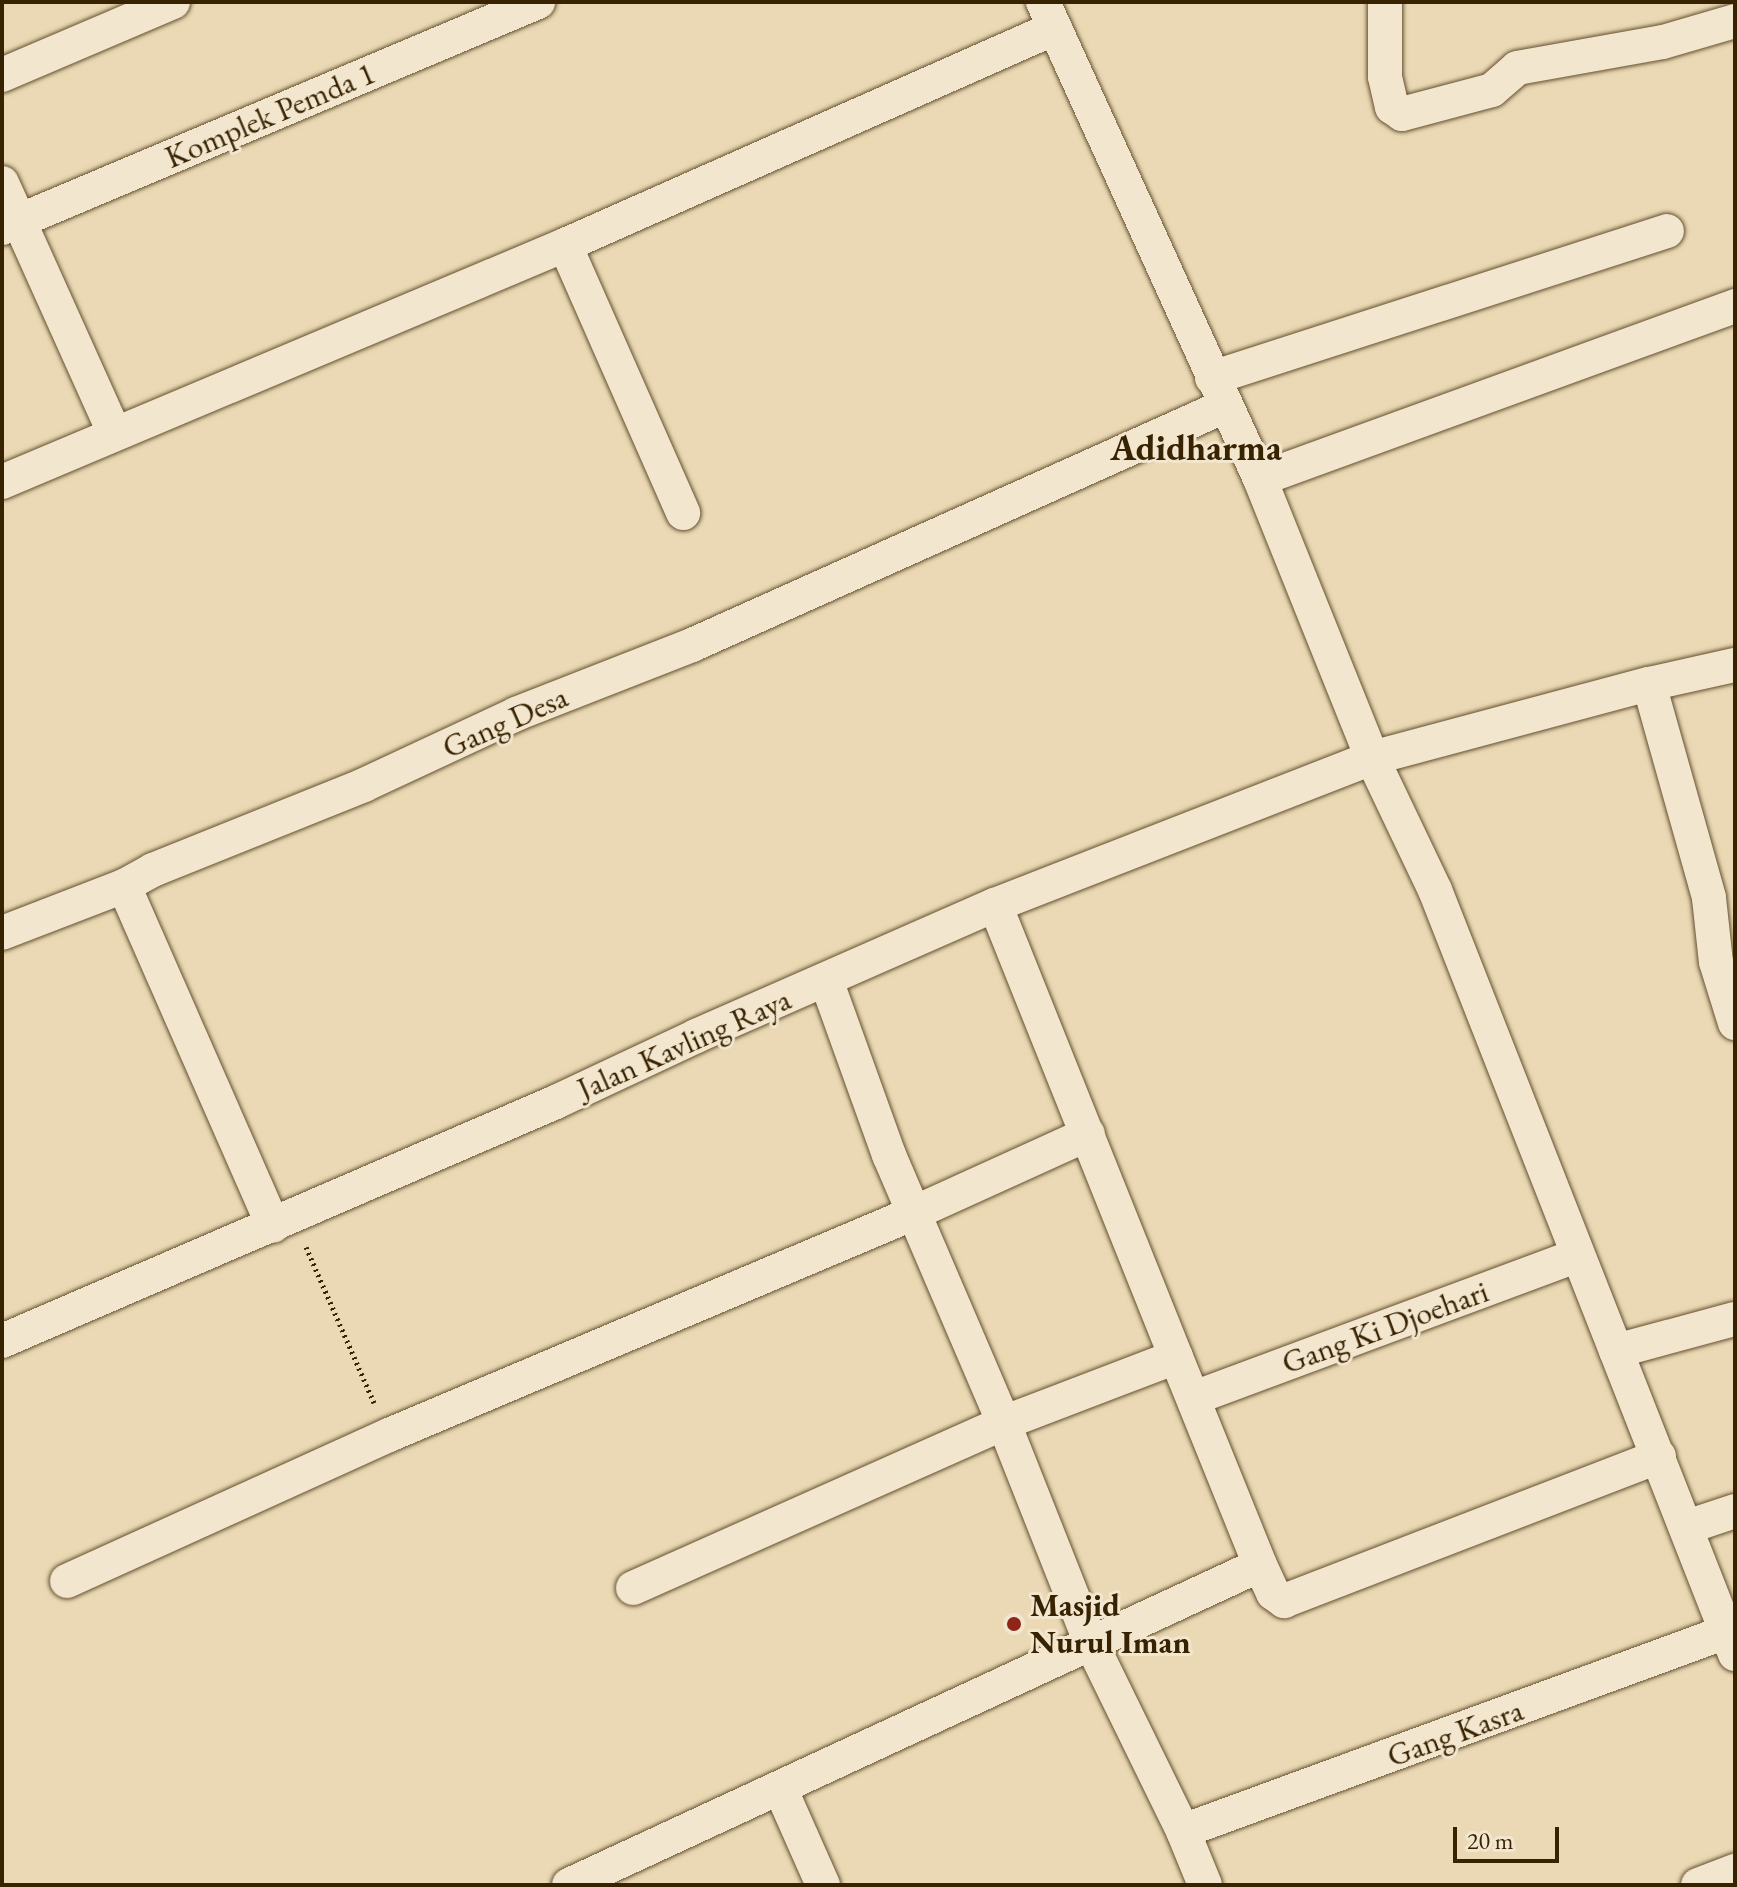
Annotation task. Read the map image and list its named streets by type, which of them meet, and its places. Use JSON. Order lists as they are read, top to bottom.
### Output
{
  "streets": {
    "street": [
      "Komplek Pemda 1",
      "Gang Desa",
      "Jalan Kavling Raya",
      "Gang Ki Djoehari",
      "Gang Kasra"
    ]
  },
  "districts": ["Adidharma"],
  "places": ["Masjid Nurul Iman"],
  "scale_bar": "20 m"
}
